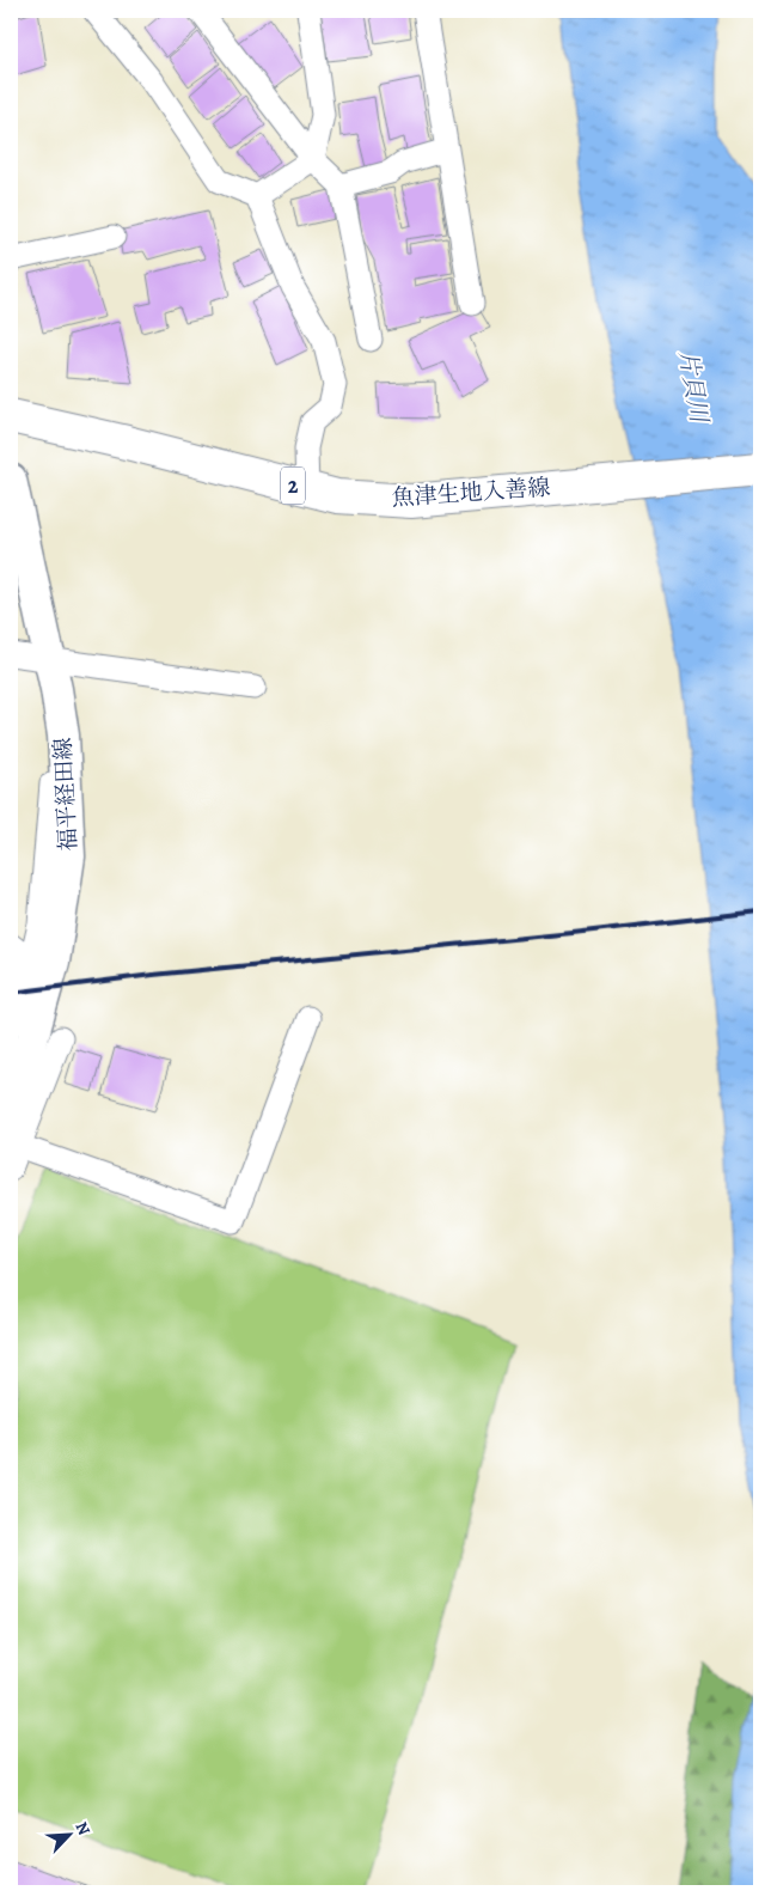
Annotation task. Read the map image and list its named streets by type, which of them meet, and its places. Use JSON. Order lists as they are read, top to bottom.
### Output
{
  "streets": {
    "main road": ["2", "魚津生地入善線", "福平経田線"]
  },
  "water": ["片貝川"],
  "north": "top right"
}
